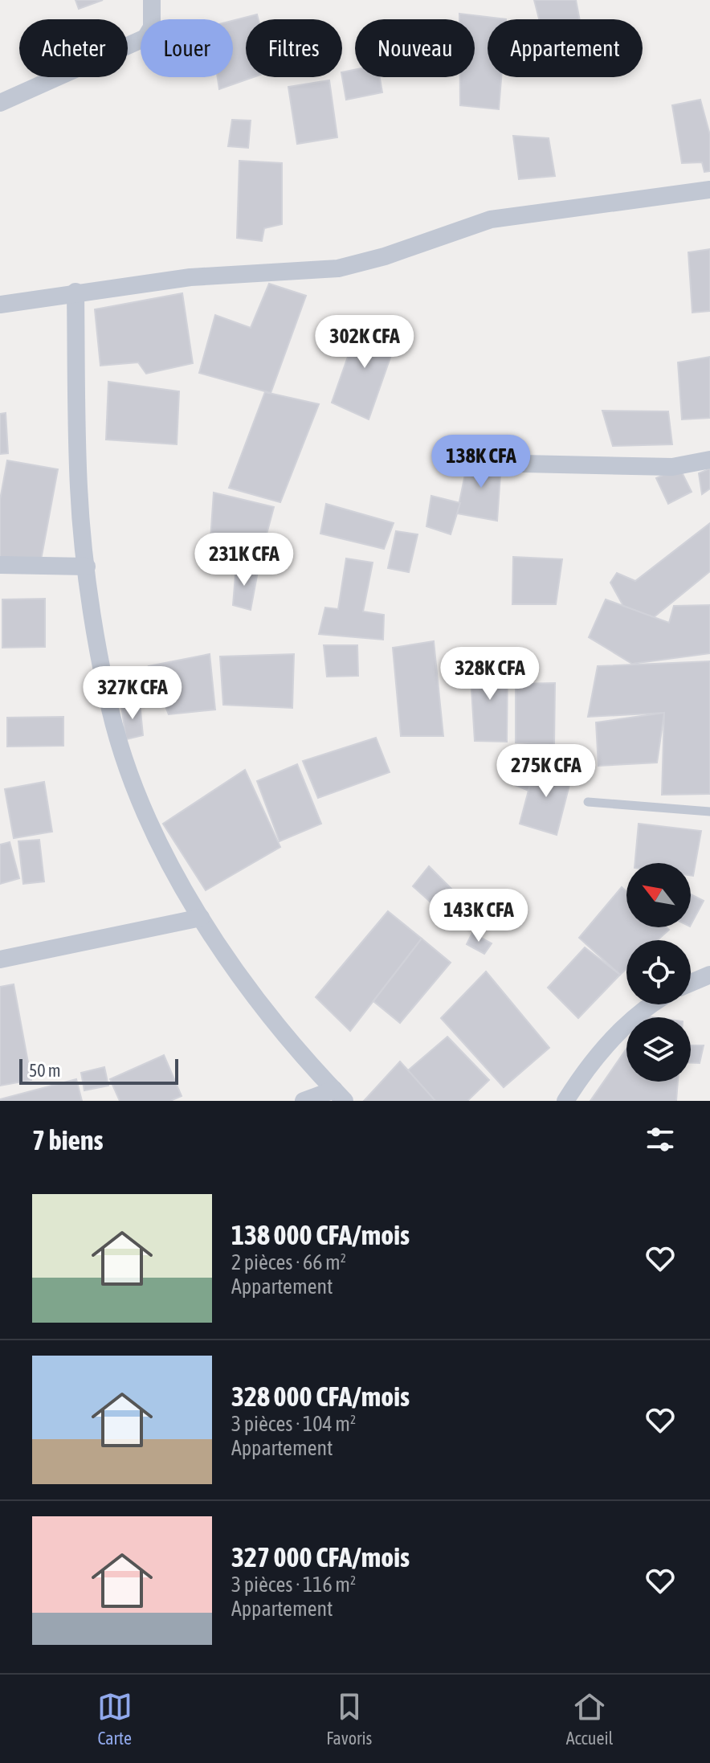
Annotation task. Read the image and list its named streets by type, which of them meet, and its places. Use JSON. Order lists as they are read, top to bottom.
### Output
{
  "scale_bar": "50 m",
  "north": "top left",
  "page": {
    "chip": [
      "Acheter",
      "Louer",
      "Filtres",
      "Nouveau",
      "Appartement"
    ],
    "price": [
      "302K CFA",
      "138K CFA",
      "231K CFA",
      "328K CFA",
      "327K CFA",
      "275K CFA",
      "143K CFA"
    ],
    "scale": "50 m",
    "heading": "7 biens",
    "list": [
      {
        "name": "138 000 CFA/mois",
        "note": "2 pièces · 66 m² · Appartement"
      },
      {
        "name": "328 000 CFA/mois",
        "note": "3 pièces · 104 m² · Appartement"
      },
      {
        "name": "327 000 CFA/mois",
        "note": "3 pièces · 116 m² · Appartement"
      }
    ],
    "tabs": ["Carte", "Favoris", "Accueil"]
  }
}
